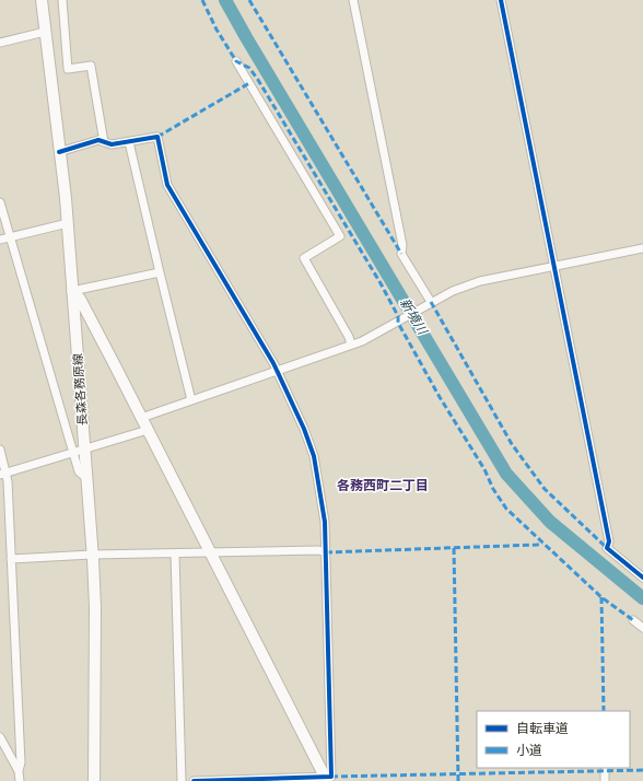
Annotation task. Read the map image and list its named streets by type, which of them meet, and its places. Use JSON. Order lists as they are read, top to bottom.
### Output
{
  "streets": {
    "main road": ["長森各務原線"]
  },
  "districts": ["各務西町二丁目"],
  "water": ["新境川"],
  "legend": ["自転車道", "小道"]
}
